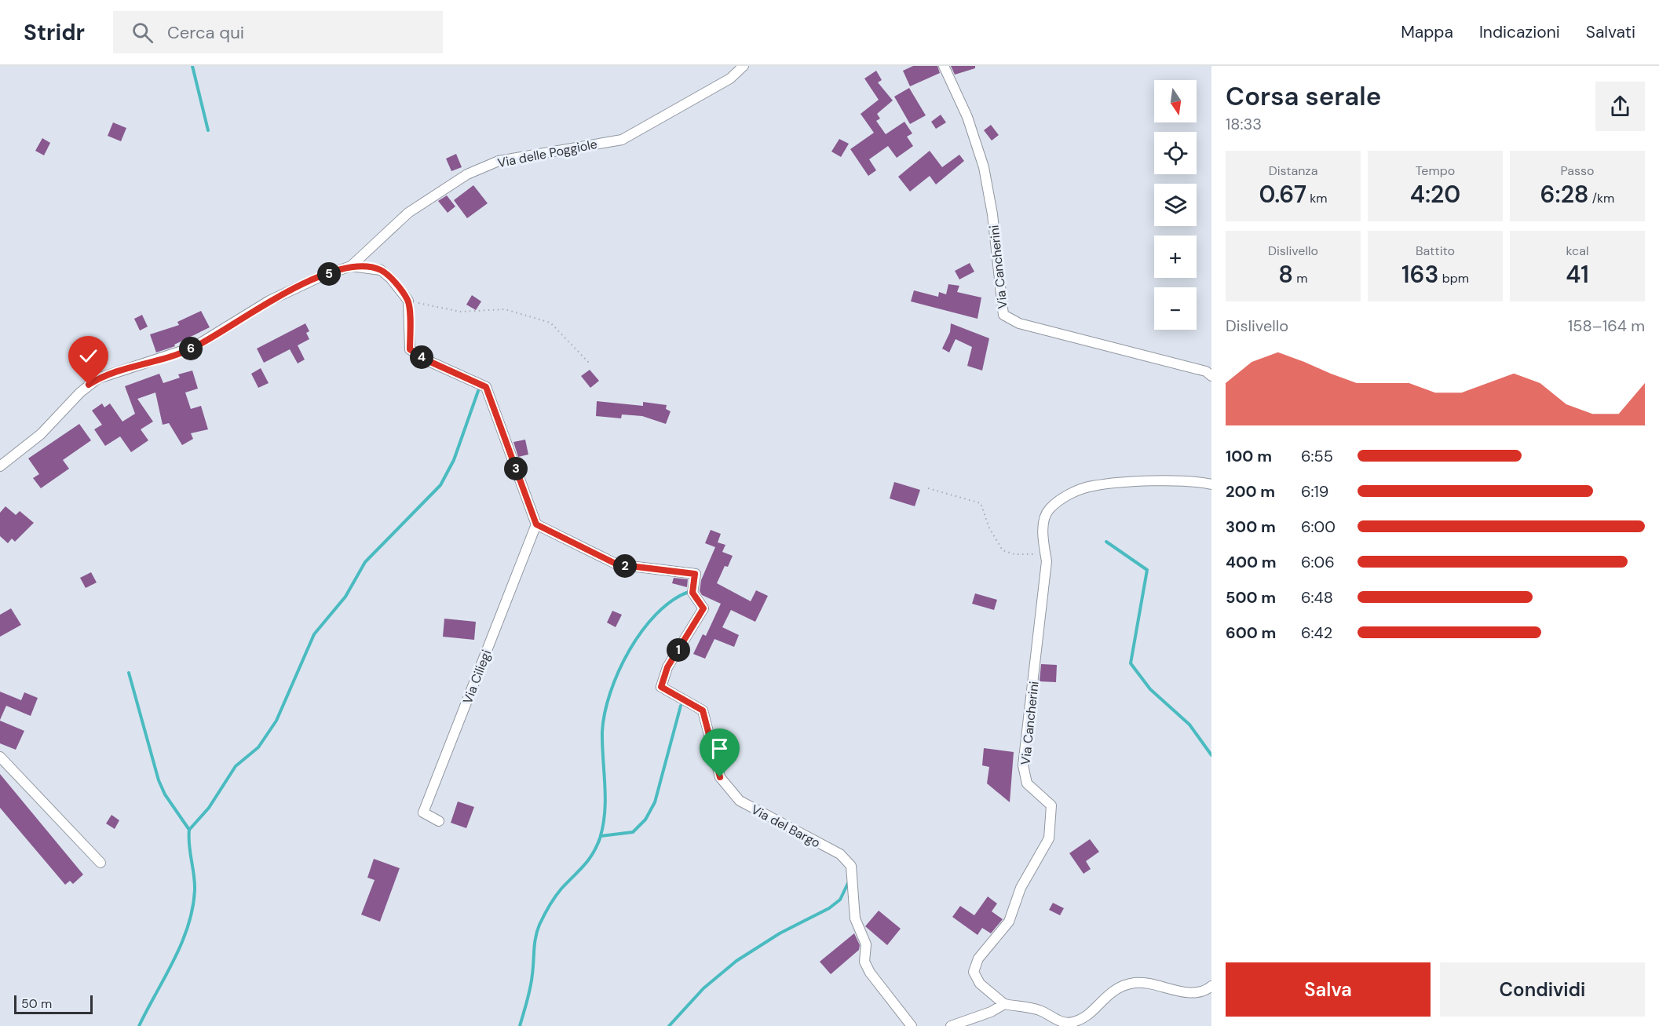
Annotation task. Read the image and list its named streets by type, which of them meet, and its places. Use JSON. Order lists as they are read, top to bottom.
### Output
{
  "streets": {
    "street": [
      "Via delle Poggiole",
      "Via Cancherini",
      "Via Ciliegi",
      "Via del Bargo"
    ]
  },
  "crossings": [
    ["Via Ciliegi", "Via del Bargo"]
  ],
  "scale_bar": "50 m",
  "north": "bottom",
  "page": {
    "header": "Stridr",
    "search": "Cerca qui",
    "nav": ["Mappa", "Indicazioni", "Salvati"],
    "heading": ["Corsa serale", "18:33"],
    "map_buttons": ["+", "−"],
    "stats": [
      ["Distanza", "0.67 km"],
      ["Tempo", "4:20"],
      ["Passo", "6:28 /km"],
      ["Dislivello", "8 m"],
      ["Battito", "163 bpm"],
      ["kcal", "41"]
    ],
    "pins": [
      "5",
      "6",
      "4",
      "3",
      "2",
      "1"
    ],
    "chart": ["Dislivello", "158–164 m"],
    "list": [
      {
        "name": "100 m",
        "note": "6:55"
      },
      {
        "name": "200 m",
        "note": "6:19"
      },
      {
        "name": "300 m",
        "note": "6:00"
      },
      {
        "name": "400 m",
        "note": "6:06"
      },
      {
        "name": "500 m",
        "note": "6:48"
      },
      {
        "name": "600 m",
        "note": "6:42"
      }
    ],
    "buttons": ["Salva", "Condividi"],
    "scale": "50 m"
  }
}
